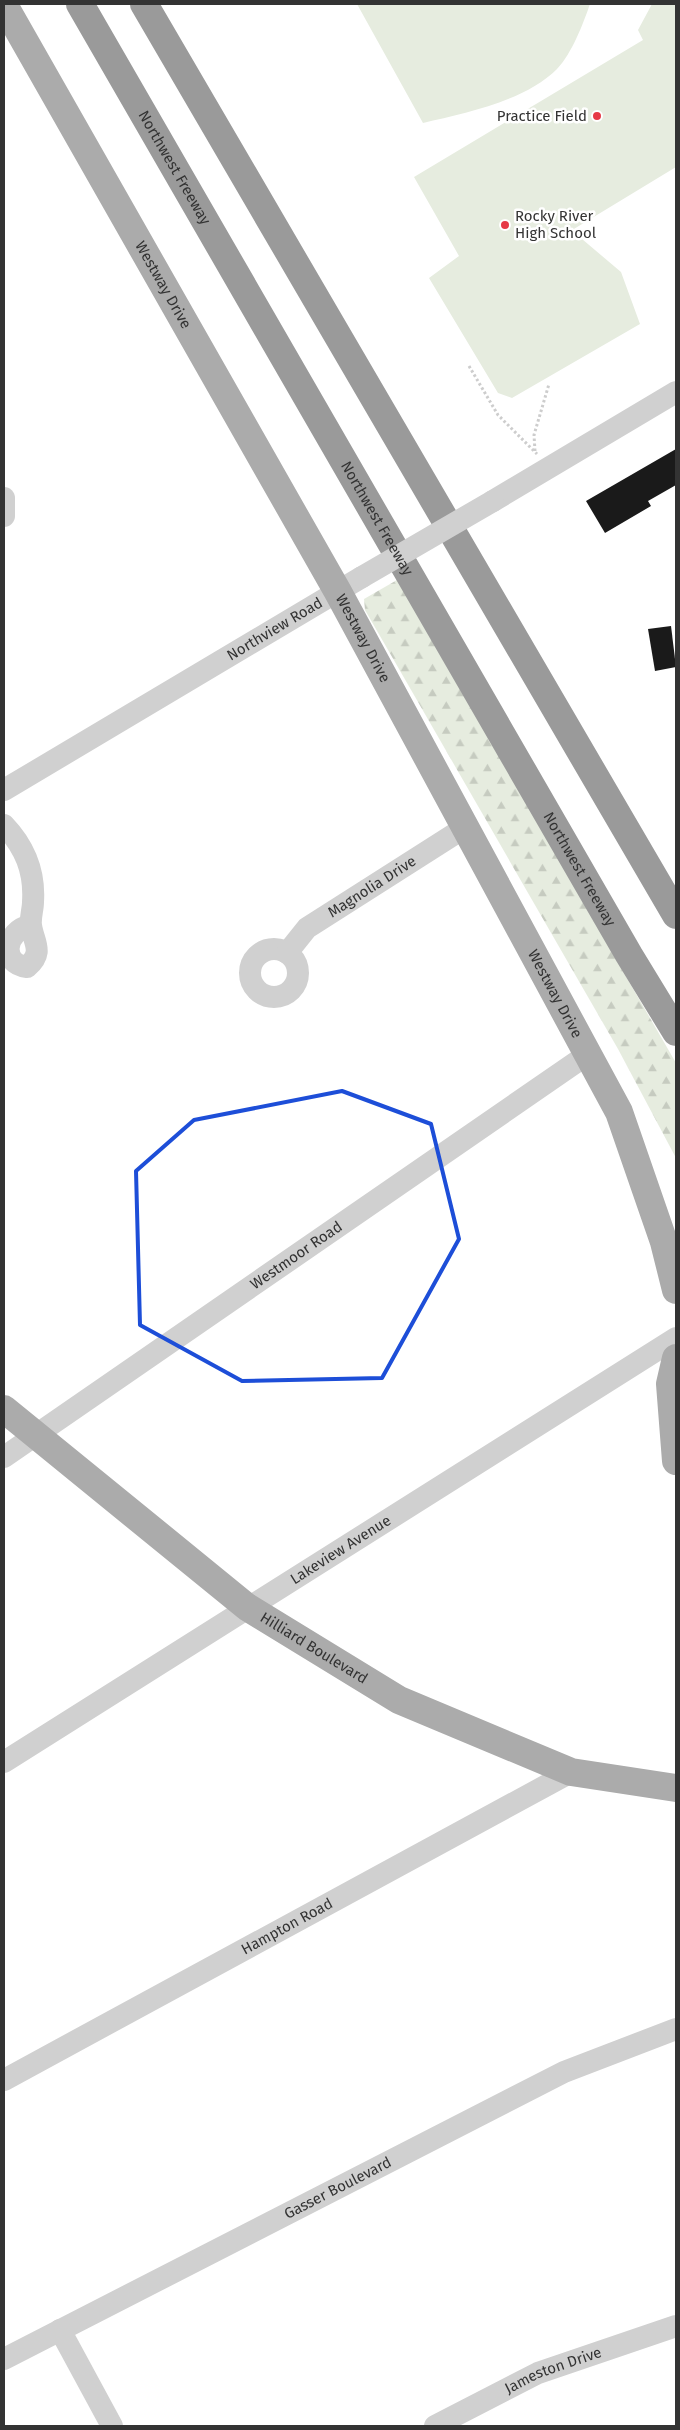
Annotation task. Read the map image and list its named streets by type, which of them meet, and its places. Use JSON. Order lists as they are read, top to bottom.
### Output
{
  "streets": {
    "highway": ["Northwest Freeway"],
    "main road": ["Westway Drive", "Hilliard Boulevard"],
    "street": [
      "Northview Road",
      "Magnolia Drive",
      "Westmoor Road",
      "Lakeview Avenue",
      "Hampton Road",
      "Gasser Boulevard",
      "Jameston Drive"
    ]
  },
  "crossings": [
    ["Westway Drive", "Northview Road"],
    ["Westway Drive", "Magnolia Drive"],
    ["Westway Drive", "Westmoor Road"],
    ["Westmoor Road", "Hilliard Boulevard"],
    ["Lakeview Avenue", "Hilliard Boulevard"],
    ["Hilliard Boulevard", "Hampton Road"]
  ],
  "places": ["Practice Field", "Rocky River High School"]
}
